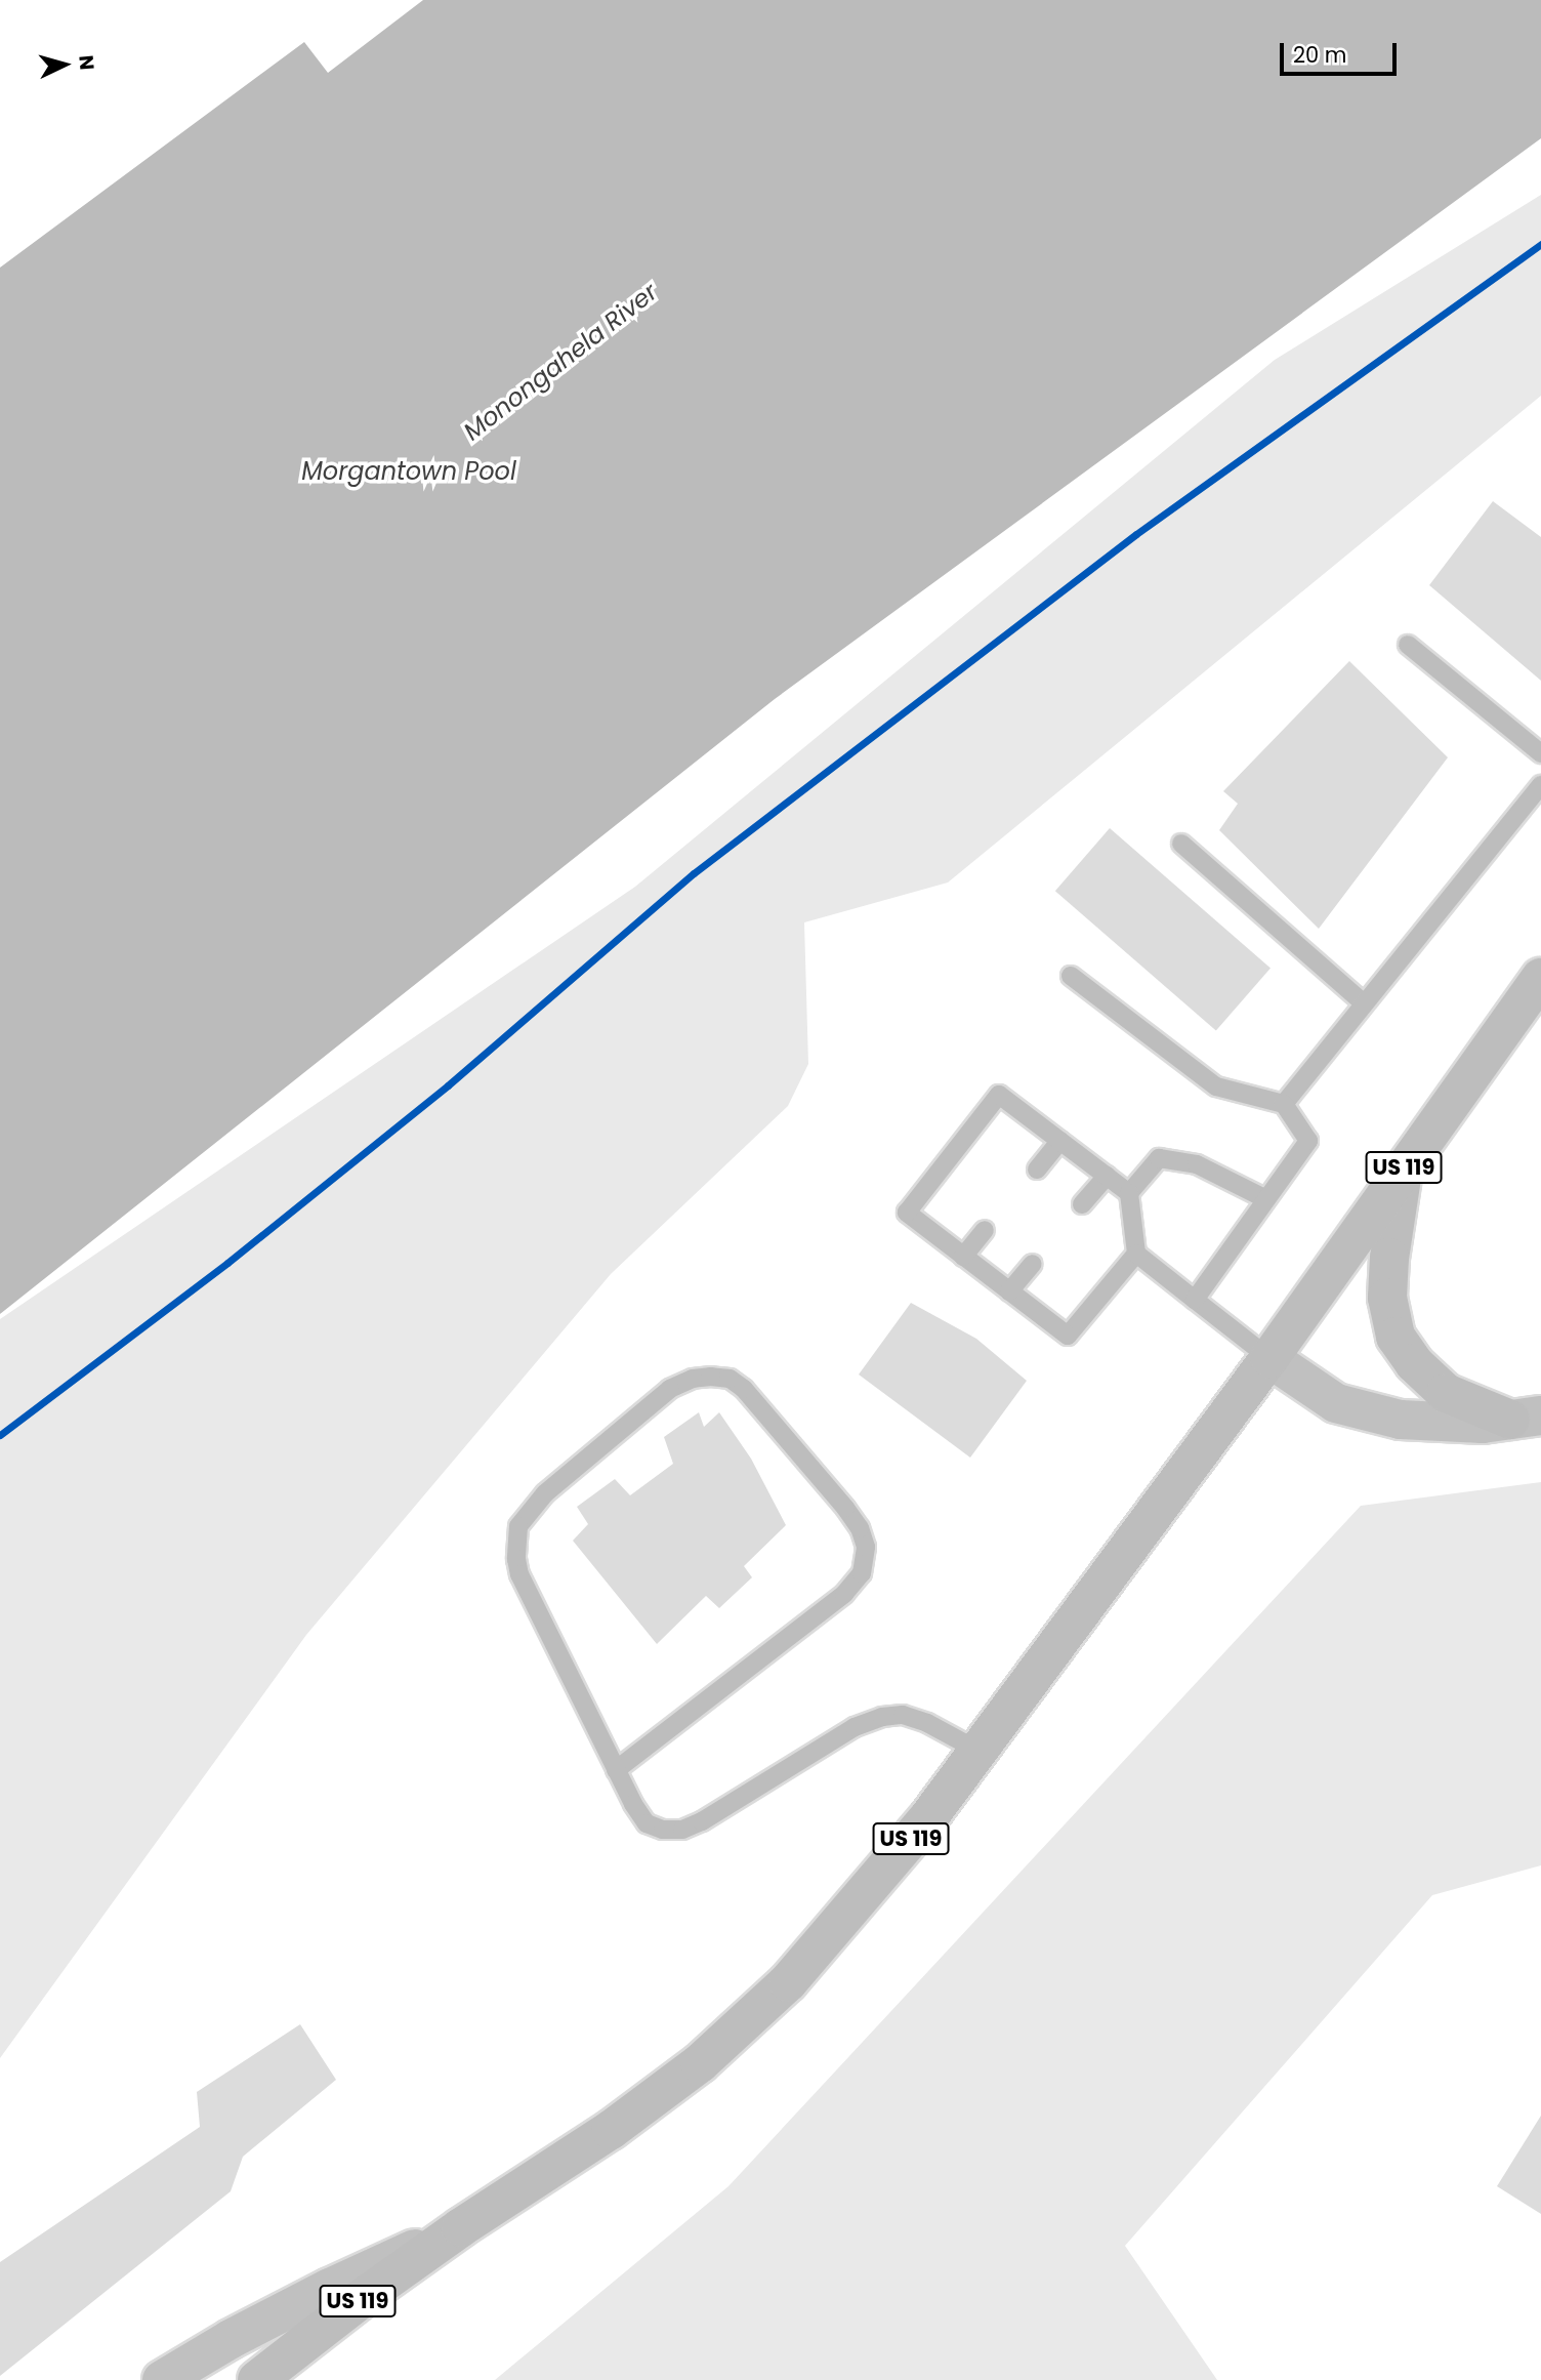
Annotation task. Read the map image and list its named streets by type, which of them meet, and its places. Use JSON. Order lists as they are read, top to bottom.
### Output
{
  "streets": {
    "main road": ["US 119"]
  },
  "water": ["Monongahela River", "Morgantown Pool"],
  "scale_bar": "20 m",
  "north": "right"
}
